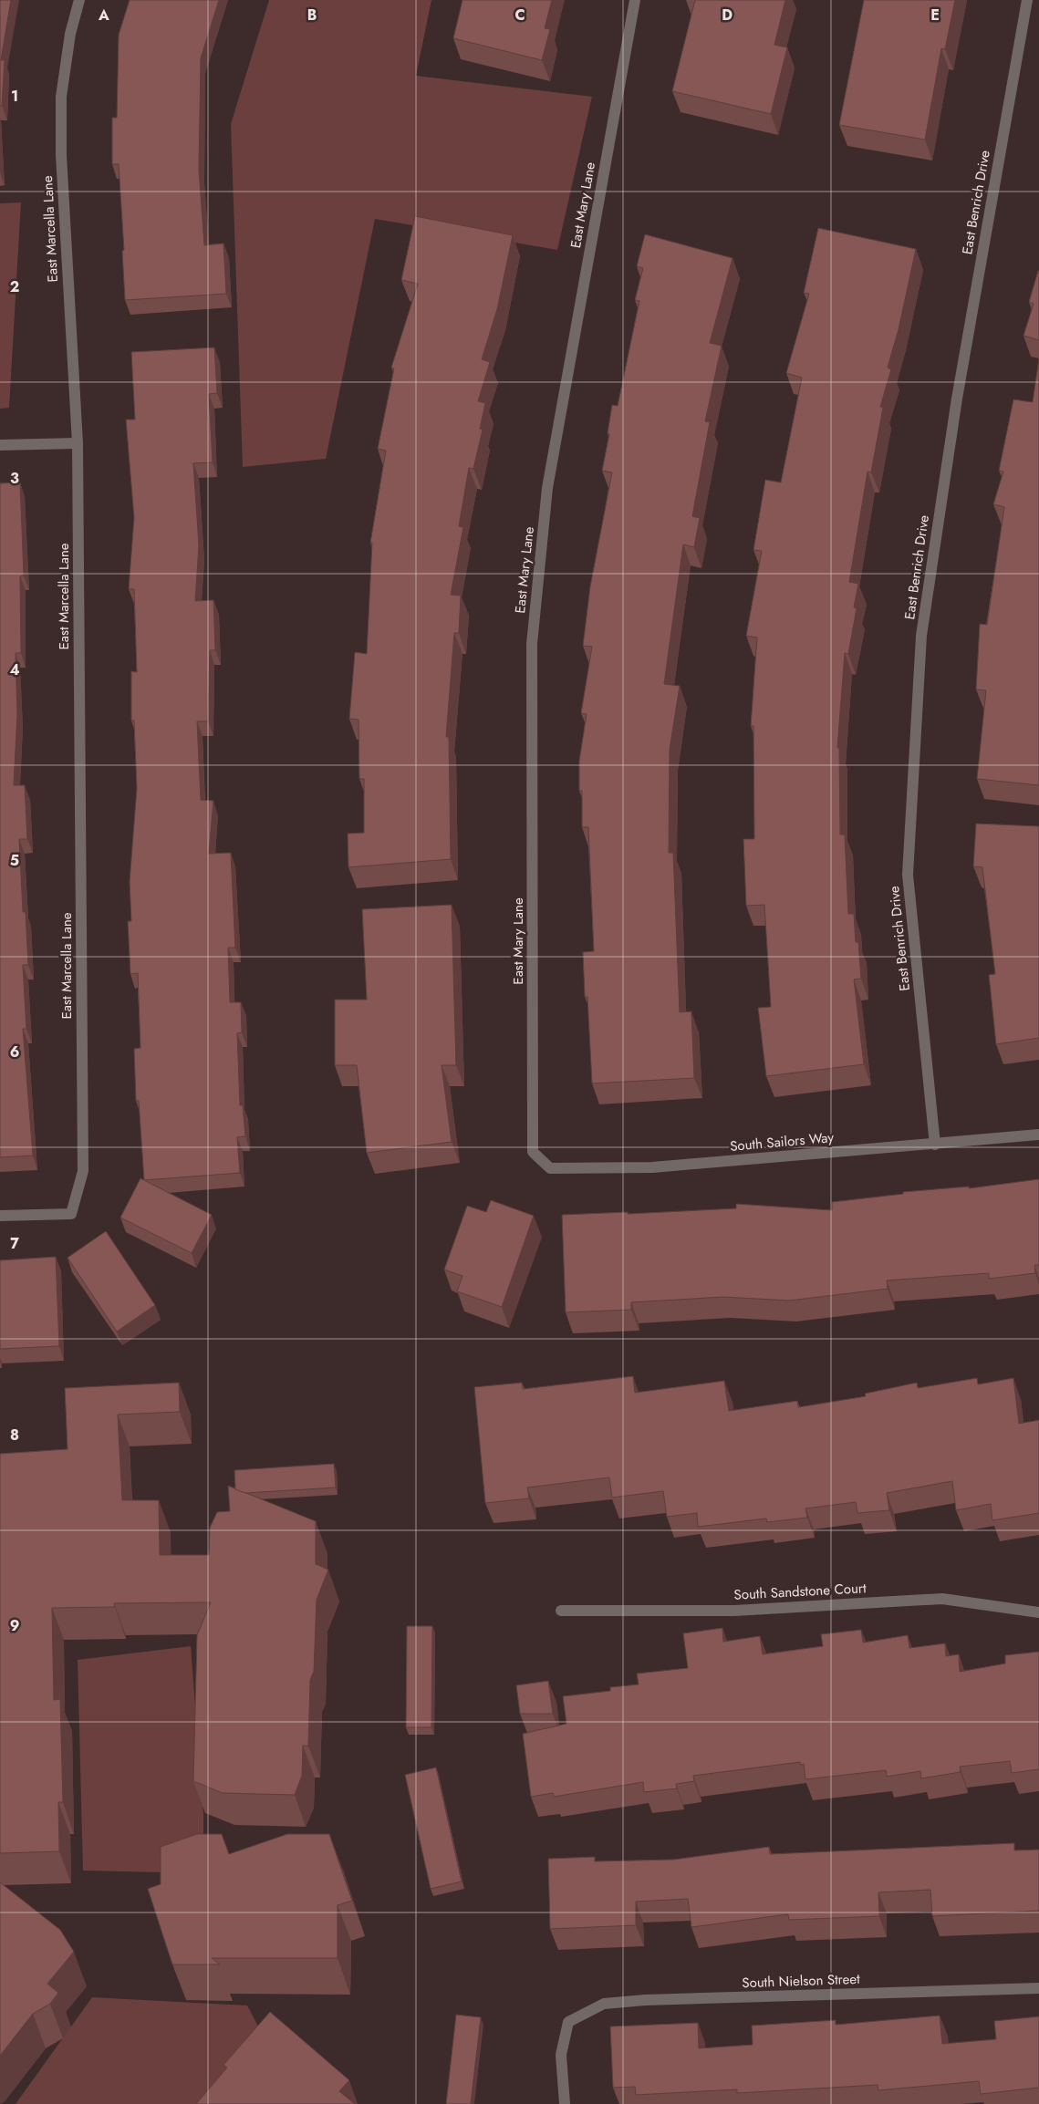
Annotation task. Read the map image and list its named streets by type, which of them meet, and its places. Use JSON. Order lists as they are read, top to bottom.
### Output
{
  "streets": {
    "street": [
      "East Benrich Drive",
      "East Mary Lane",
      "East Marcella Lane",
      "South Sailors Way",
      "South Sandstone Court",
      "South Nielson Street"
    ]
  },
  "crossings": [
    ["East Benrich Drive", "South Sailors Way"],
    ["East Mary Lane", "South Sailors Way"]
  ],
  "grid": {
    "columns": [
      "A",
      "B",
      "C",
      "D",
      "E"
    ],
    "rows": [
      "1",
      "2",
      "3",
      "4",
      "5",
      "6",
      "7",
      "8",
      "9"
    ]
  }
}
